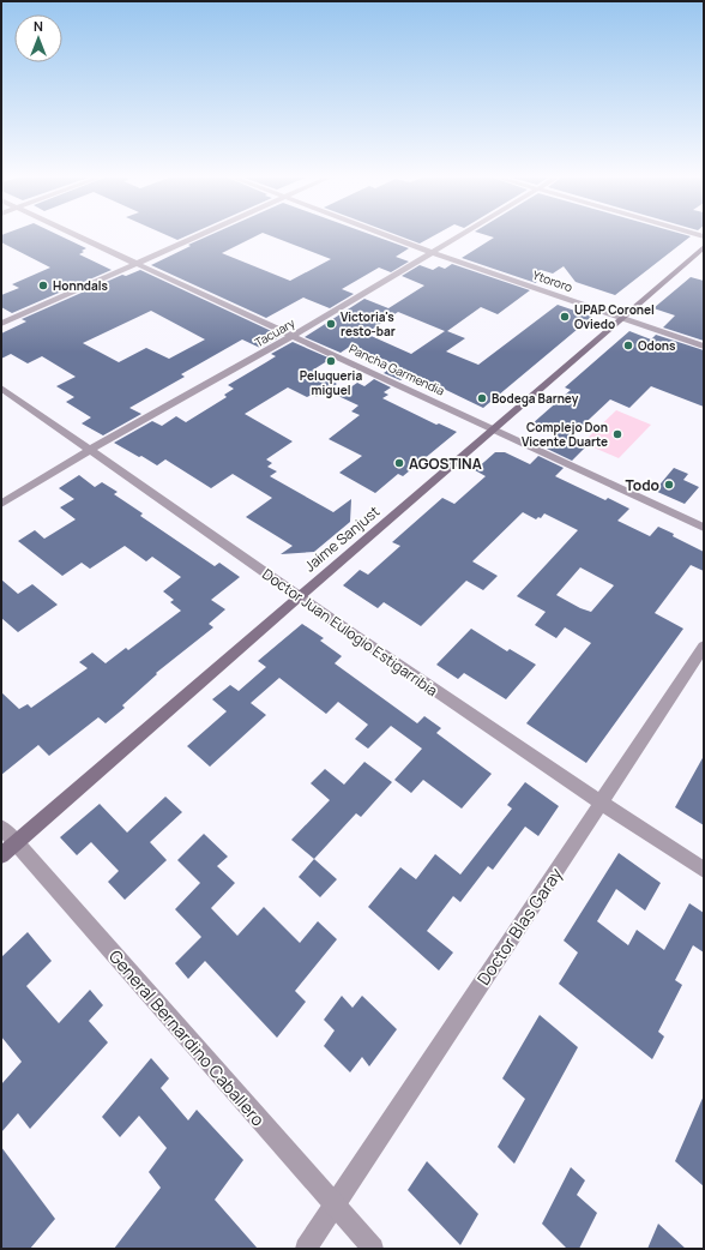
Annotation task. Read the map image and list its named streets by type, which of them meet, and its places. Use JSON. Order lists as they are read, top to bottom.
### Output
{
  "streets": {
    "main road": ["Jaime Sanjust"],
    "street": [
      "Ytororo",
      "Tacuary",
      "Pancha Garmendia",
      "Doctor Juan Eulogio Estigarribia",
      "Doctor Blas Garay",
      "General Bernardino Caballero"
    ]
  },
  "crossings": [
    ["Ytororo", "Tacuary"],
    ["Ytororo", "Jaime Sanjust"],
    ["Tacuary", "Pancha Garmendia"],
    ["Tacuary", "Doctor Juan Eulogio Estigarribia"],
    ["Pancha Garmendia", "Jaime Sanjust"],
    ["Jaime Sanjust", "Doctor Juan Eulogio Estigarribia"],
    ["Jaime Sanjust", "General Bernardino Caballero"],
    ["Doctor Juan Eulogio Estigarribia", "Doctor Blas Garay"],
    ["Doctor Blas Garay", "General Bernardino Caballero"]
  ],
  "places": [
    "Honndals",
    "UPAP Coronel Oviedo",
    "Victoria's resto-bar",
    "Odons",
    "Peluqueria miguel",
    "Bodega Barney",
    "Complejo Don Vicente Duarte",
    "AGOSTINA",
    "Todo"
  ],
  "north": "top"
}
